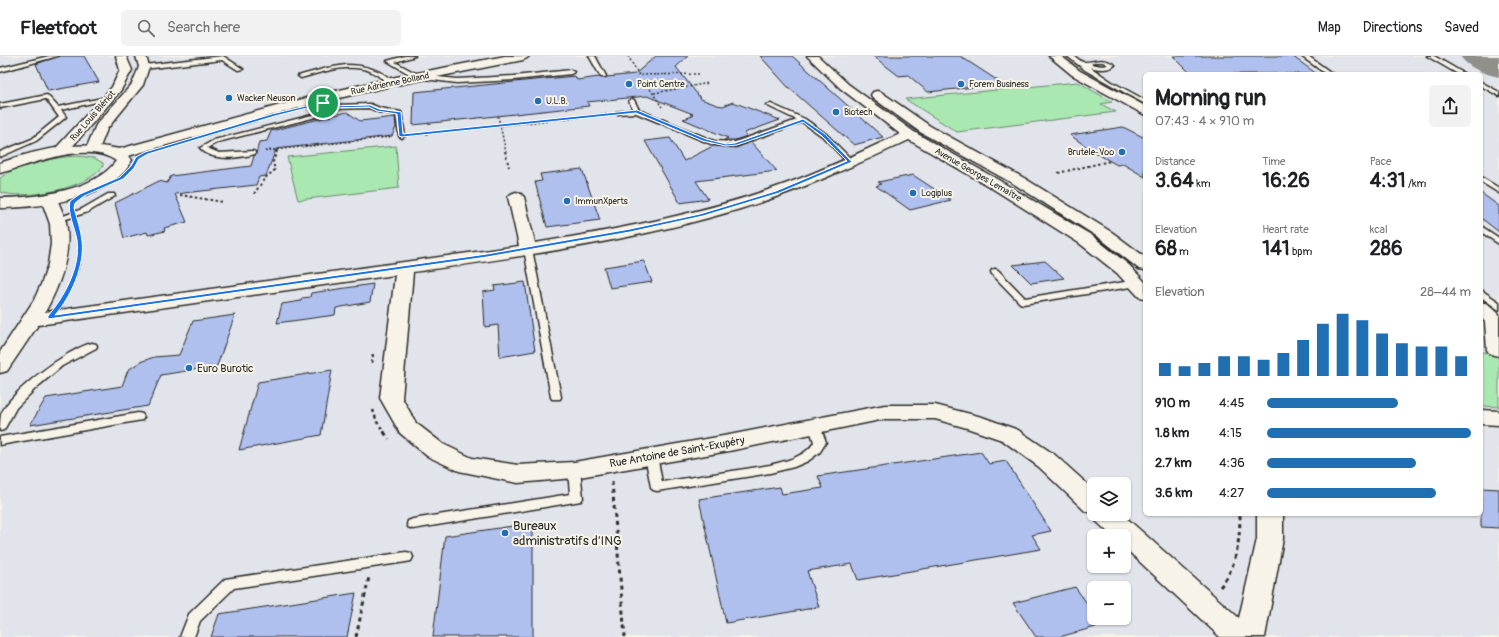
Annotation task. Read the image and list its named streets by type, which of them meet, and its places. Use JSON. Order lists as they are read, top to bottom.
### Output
{
  "streets": {
    "street": [
      "Rue Adrienne Bolland",
      "Rue Louis Blériot",
      "Avenue Georges Lemaître",
      "Rue Antoine de Saint-Exupéry"
    ]
  },
  "places": [
    "Point Centre",
    "Forem Business",
    "Wacker Neuson",
    "U.L.B.",
    "Biotech",
    "Brutele-Voo",
    "Logiplus",
    "ImmunXperts",
    "Euro Burotic",
    "Bureaux administratifs d'ING"
  ],
  "page": {
    "header": "Fleetfoot",
    "search": "Search here",
    "nav": ["Map", "Directions", "Saved"],
    "heading": ["Morning run", "07:43 · 4 × 910 m"],
    "stats": [
      ["Distance", "3.64 km"],
      ["Time", "16:26"],
      ["Pace", "4:31 /km"],
      ["Elevation", "68 m"],
      ["Heart rate", "141 bpm"],
      ["kcal", "286"]
    ],
    "chart": ["Elevation", "28–44 m"],
    "list": [
      {
        "name": "910 m",
        "note": "4:45"
      },
      {
        "name": "1.8 km",
        "note": "4:15"
      },
      {
        "name": "2.7 km",
        "note": "4:36"
      },
      {
        "name": "3.6 km",
        "note": "4:27"
      }
    ],
    "map_buttons": ["+", "−"]
  }
}
